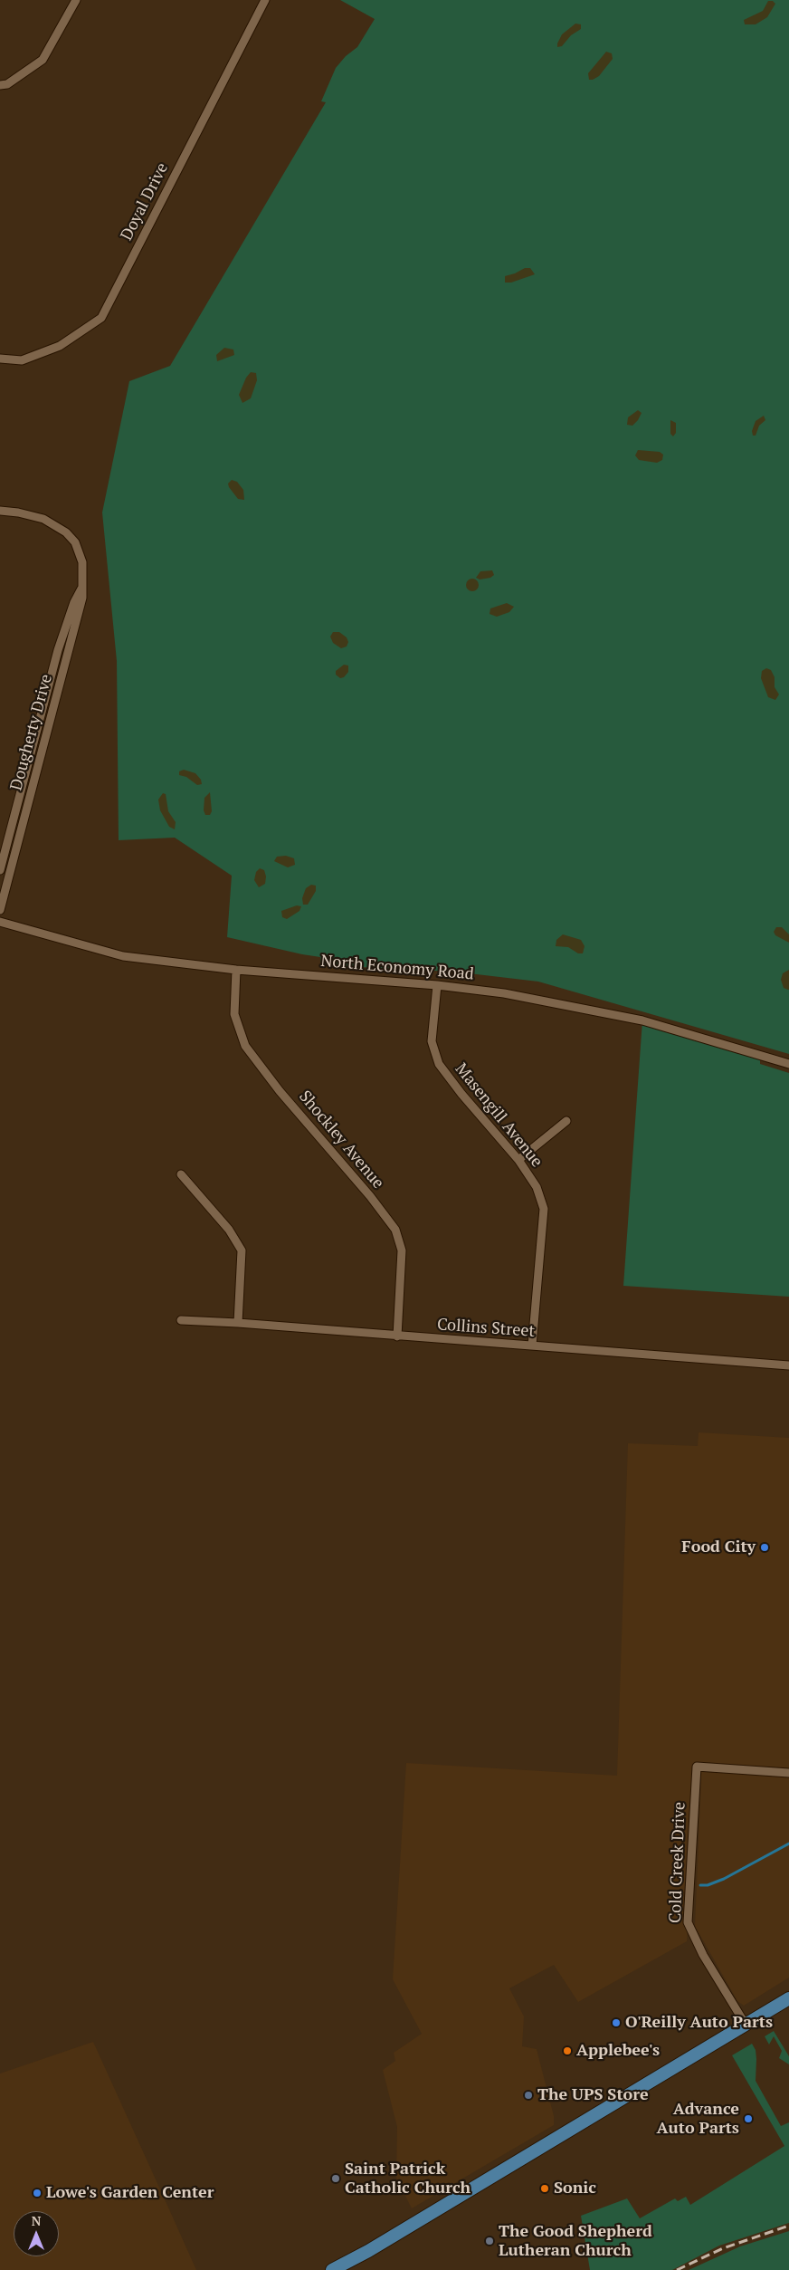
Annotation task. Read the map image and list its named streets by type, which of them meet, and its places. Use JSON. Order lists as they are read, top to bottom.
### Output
{
  "streets": {
    "street": [
      "Doyal Drive",
      "Dougherty Drive",
      "North Economy Road",
      "Masengill Avenue",
      "Shockley Avenue",
      "Collins Street",
      "Cold Creek Drive"
    ]
  },
  "crossings": [
    ["North Economy Road", "Masengill Avenue"],
    ["North Economy Road", "Shockley Avenue"],
    ["Masengill Avenue", "Collins Street"],
    ["Shockley Avenue", "Collins Street"]
  ],
  "places": [
    "Food City",
    "O'Reilly Auto Parts",
    "Applebee's",
    "The UPS Store",
    "Advance Auto Parts",
    "Saint Patrick Catholic Church",
    "Sonic",
    "Lowe's Garden Center",
    "The Good Shepherd Lutheran Church"
  ],
  "north": "top"
}
